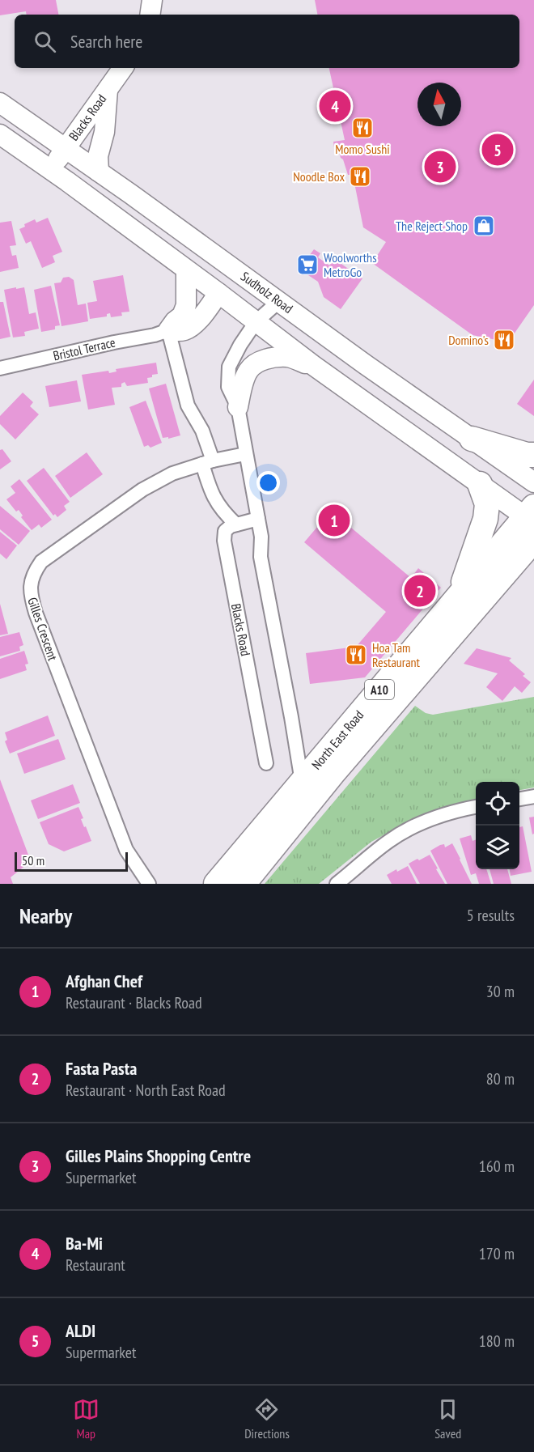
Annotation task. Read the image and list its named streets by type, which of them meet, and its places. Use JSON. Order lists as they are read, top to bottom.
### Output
{
  "streets": {
    "highway": ["A10", "North East Road"],
    "main road": ["Blacks Road", "Sudholz Road"],
    "street": ["Bristol Terrace", "Gilles Crescent"]
  },
  "crossings": [
    ["Blacks Road", "Sudholz Road"]
  ],
  "places": {
    "restaurant": [
      "Momo Sushi",
      "Noodle Box",
      "Domino's",
      "Hoa Tam Restaurant"
    ],
    "shop": ["The Reject Shop"],
    "supermarket": ["Woolworths MetroGo"]
  },
  "scale_bar": "50 m",
  "north": "top",
  "page": {
    "search": "Search here",
    "pins": [
      "4",
      "5",
      "3",
      "1",
      "2"
    ],
    "scale": "50 m",
    "heading": ["Nearby", "5 results"],
    "list": [
      {
        "mark": "1",
        "name": "Afghan Chef",
        "note": "Restaurant · Blacks Road",
        "value": "30 m"
      },
      {
        "mark": "2",
        "name": "Fasta Pasta",
        "note": "Restaurant · North East Road",
        "value": "80 m"
      },
      {
        "mark": "3",
        "name": "Gilles Plains Shopping Centre",
        "note": "Supermarket",
        "value": "160 m"
      },
      {
        "mark": "4",
        "name": "Ba-Mi",
        "note": "Restaurant",
        "value": "170 m"
      },
      {
        "mark": "5",
        "name": "ALDI",
        "note": "Supermarket",
        "value": "180 m"
      }
    ],
    "nav": ["Map", "Directions", "Saved"]
  }
}
